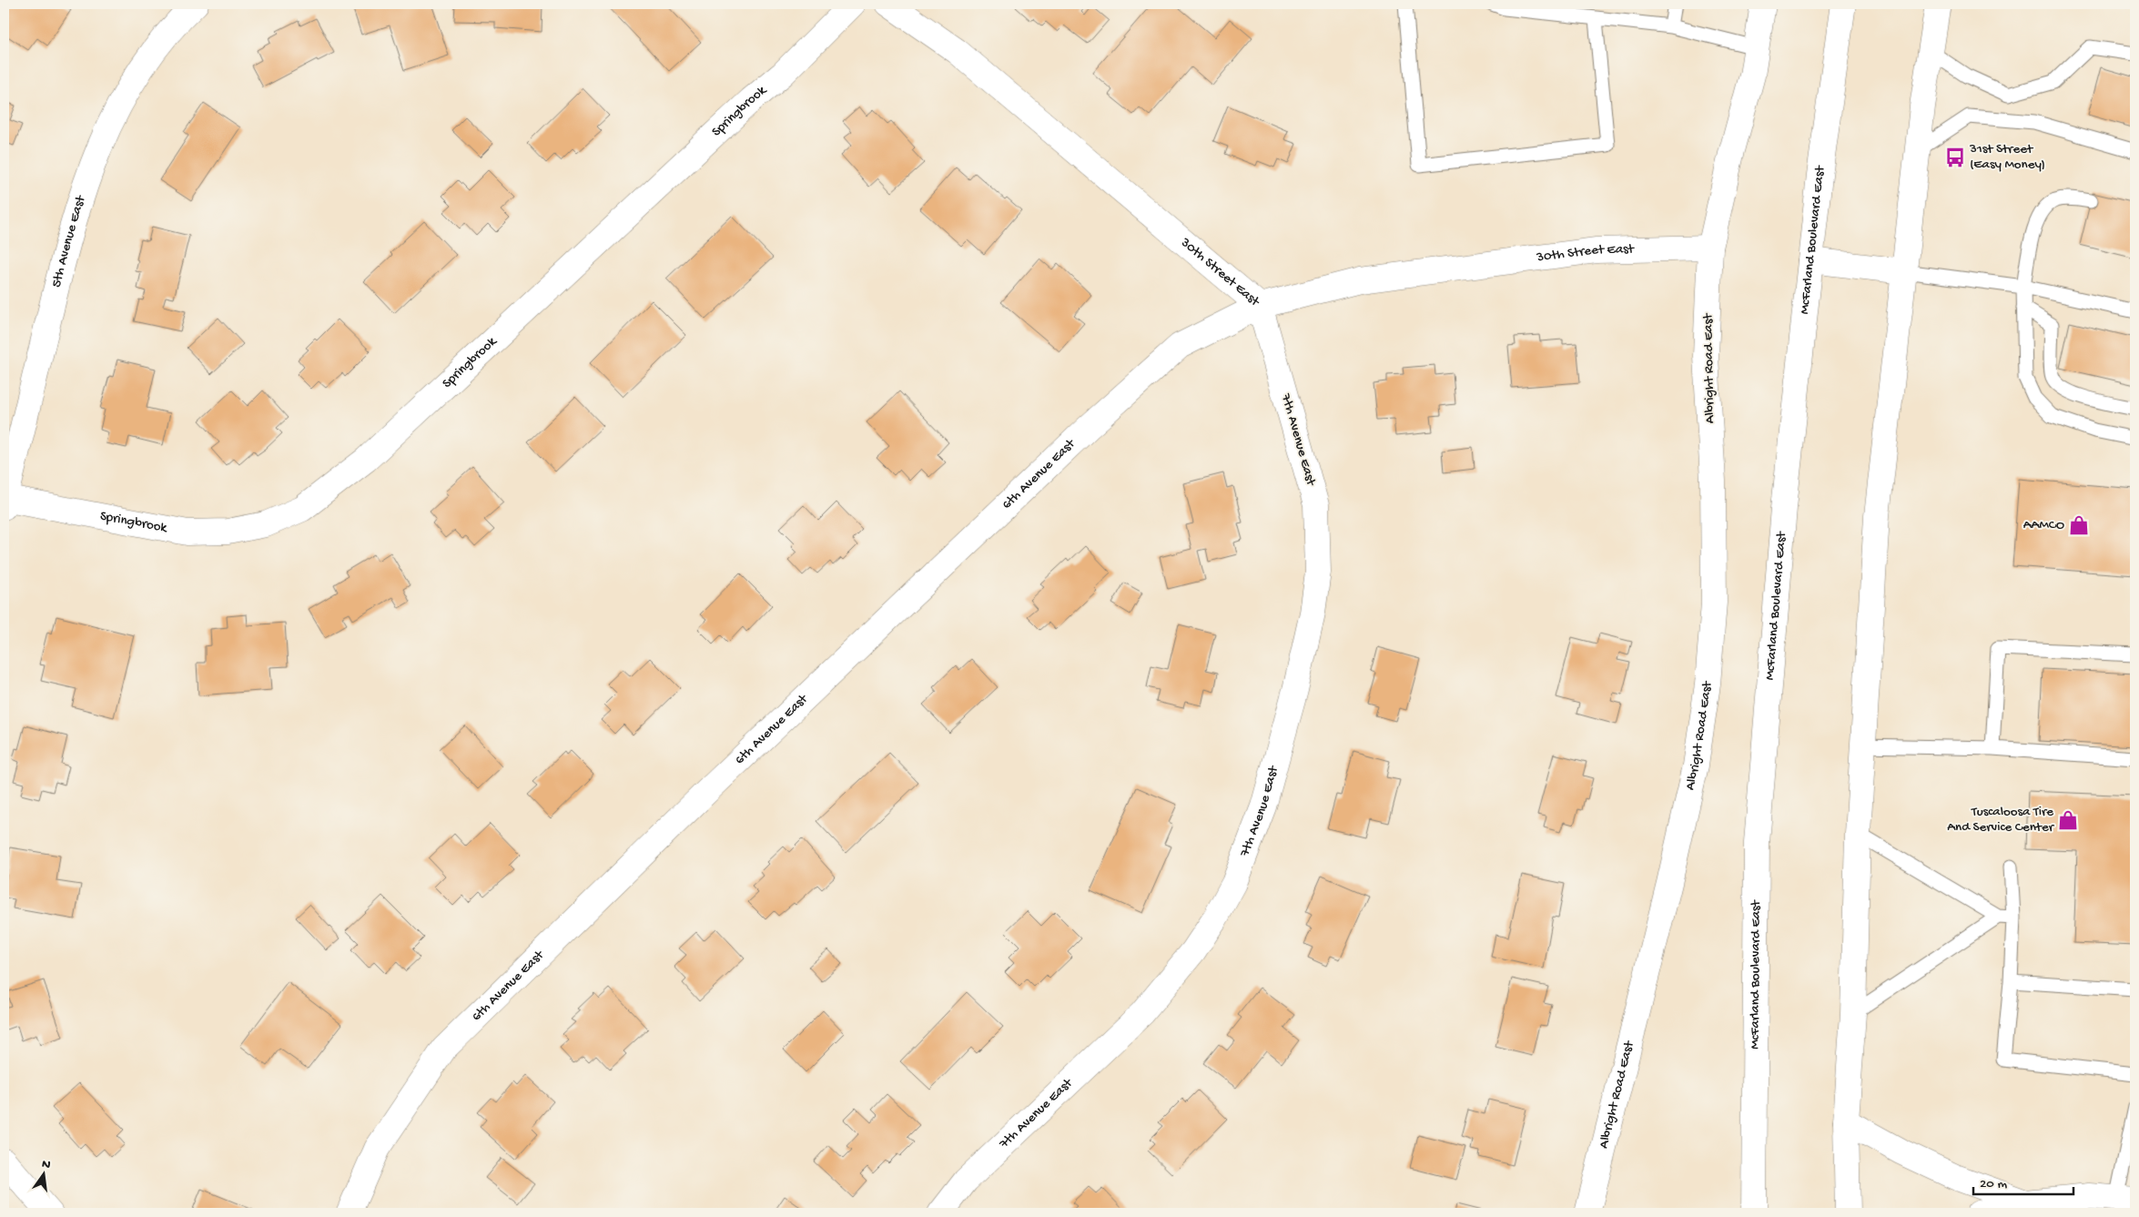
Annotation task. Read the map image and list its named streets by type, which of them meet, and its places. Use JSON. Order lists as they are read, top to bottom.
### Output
{
  "streets": {
    "main road": [
      "Springbrook",
      "McFarland Boulevard East",
      "5th Avenue East",
      "30th Street East",
      "Albright Road East",
      "7th Avenue East",
      "6th Avenue East"
    ]
  },
  "crossings": [
    ["Springbrook", "5th Avenue East"],
    ["30th Street East", "Albright Road East"],
    ["30th Street East", "7th Avenue East"],
    ["30th Street East", "6th Avenue East"],
    ["7th Avenue East", "6th Avenue East"]
  ],
  "places": {
    "bus stop": ["31st Street (Easy Money)"],
    "shop": ["AAMCO", "Tuscaloosa Tire And Service Center"]
  },
  "scale_bar": "20 m",
  "north": "top"
}
